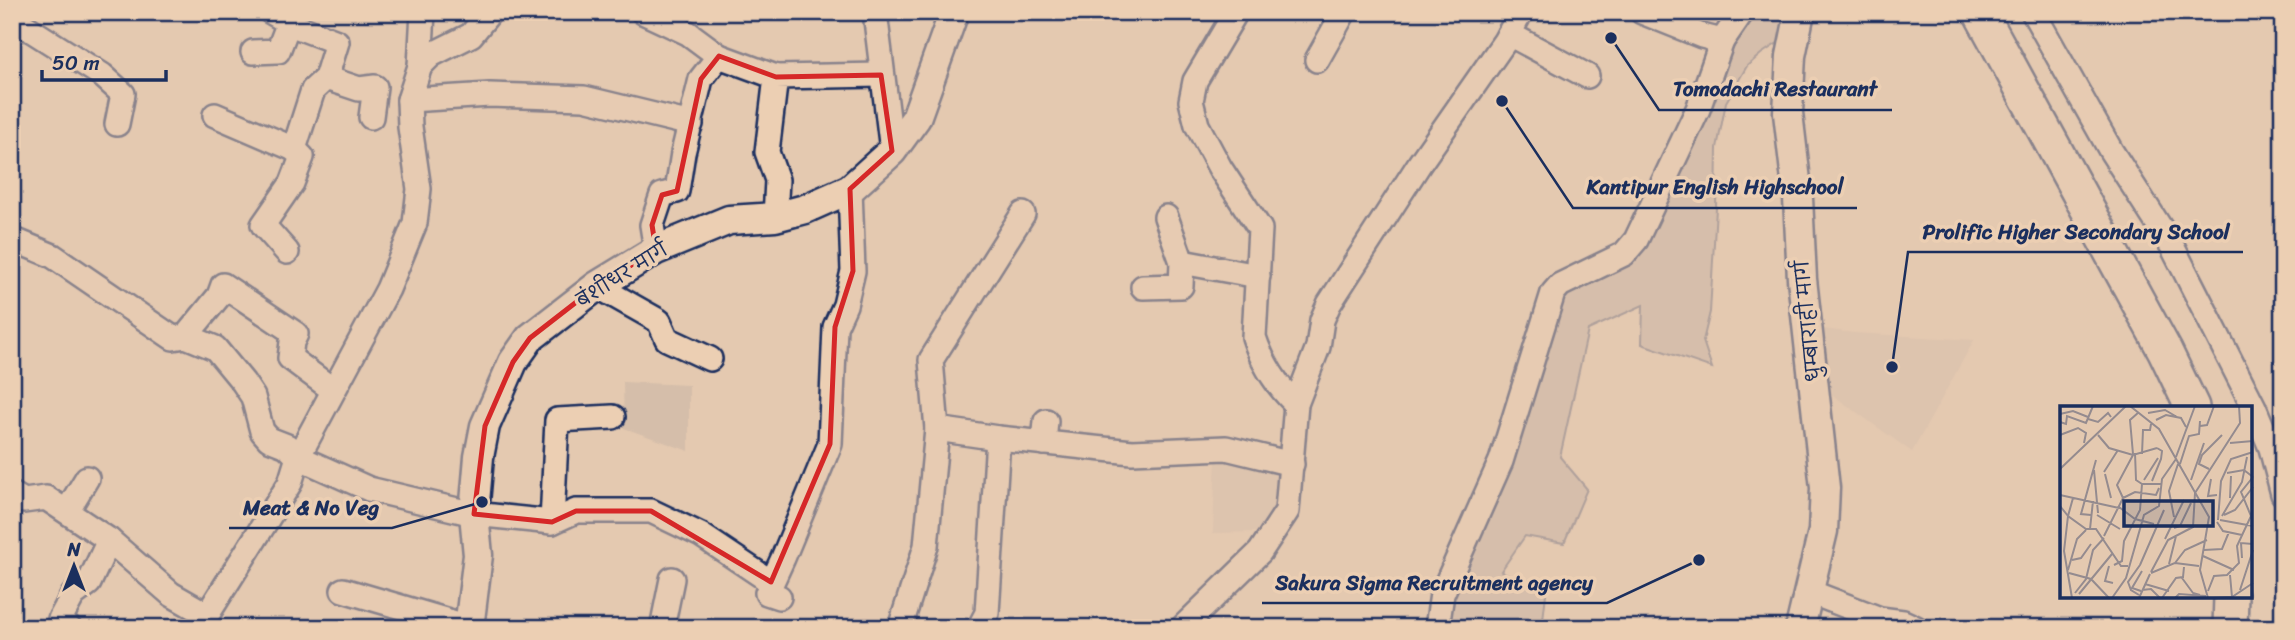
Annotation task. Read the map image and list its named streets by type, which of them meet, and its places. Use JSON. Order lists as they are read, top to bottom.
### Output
{
  "streets": {
    "main road": ["बंशीधर मार्ग", "धुम्बाराही मार्ग"]
  },
  "places": [
    "Tomodachi Restaurant",
    "Kantipur English Highschool",
    "Prolific Higher Secondary School",
    "Meat & No Veg",
    "Sakura Sigma Recruitment agency"
  ],
  "scale_bar": "50 m",
  "north": "top"
}
